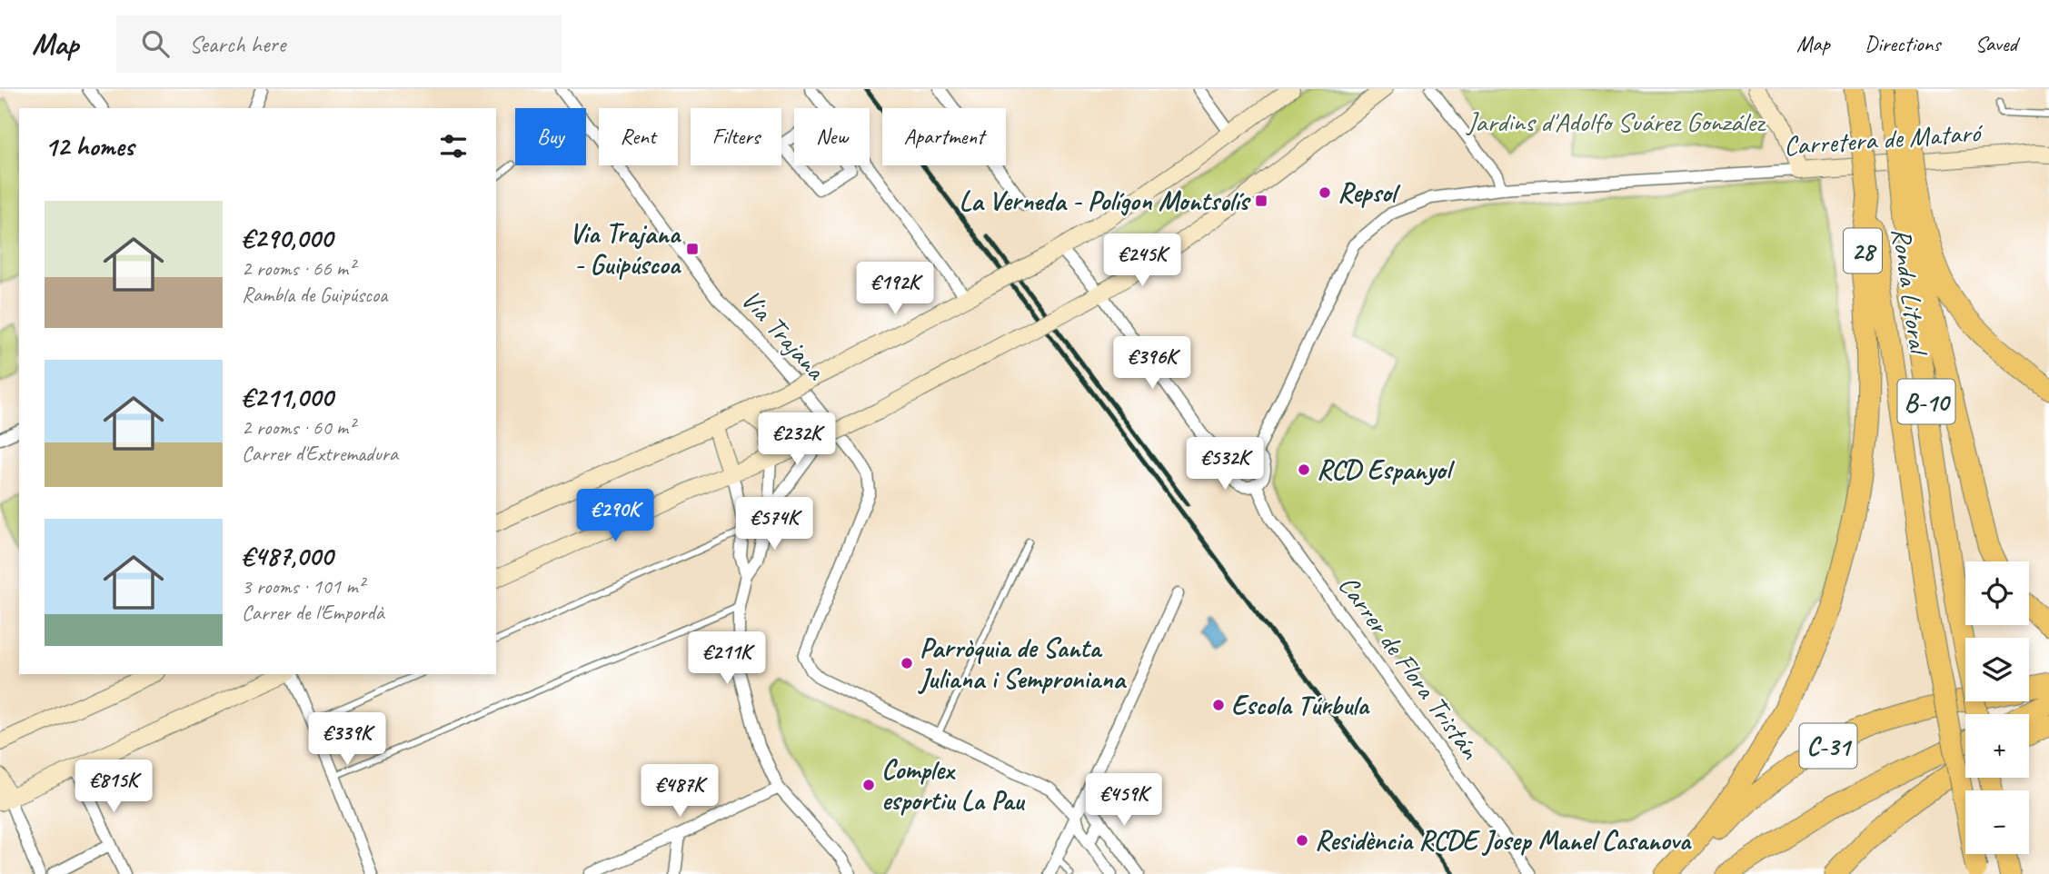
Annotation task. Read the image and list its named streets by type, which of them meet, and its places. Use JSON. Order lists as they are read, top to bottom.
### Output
{
  "streets": {
    "highway": [
      "28",
      "Ronda Litoral",
      "B-10",
      "C-31"
    ],
    "street": ["Carretera de Mataró", "Via Trajana", "Carrer de Flora Tristán"]
  },
  "crossings": [
    ["Carretera de Mataró", "Carrer de Flora Tristán"],
    ["28", "Ronda Litoral"]
  ],
  "parks": ["Jardins d'Adolfo Suárez González"],
  "places": {
    "other": [
      "Repsol",
      "RCD Espanyol",
      "Parròquia de Santa Juliana i Semproniana",
      "Escola Túrbula",
      "Complex esportiu La Pau",
      "Residència RCDE Josep Manel Casanova"
    ],
    "transit": ["La Verneda - Polígon Montsolís", "Via Trajana - Guipúscoa"]
  },
  "page": {
    "header": "Map",
    "search": "Search here",
    "nav": ["Map", "Directions", "Saved"],
    "chip": [
      "Buy",
      "Rent",
      "Filters",
      "New",
      "Apartment"
    ],
    "heading": "12 homes",
    "list": [
      {
        "name": "€290,000",
        "note": "2 rooms · 66 m² · Rambla de Guipúscoa"
      },
      {
        "name": "€211,000",
        "note": "2 rooms · 60 m² · Carrer d'Extremadura"
      },
      {
        "name": "€487,000",
        "note": "3 rooms · 101 m² · Carrer de l'Empordà"
      }
    ],
    "price": [
      "€245K",
      "€192K",
      "€396K",
      "€232K",
      "€532K",
      "€290K",
      "€574K",
      "€211K",
      "€339K",
      "€815K",
      "€487K",
      "€459K"
    ],
    "map_buttons": ["+", "−"]
  }
}
